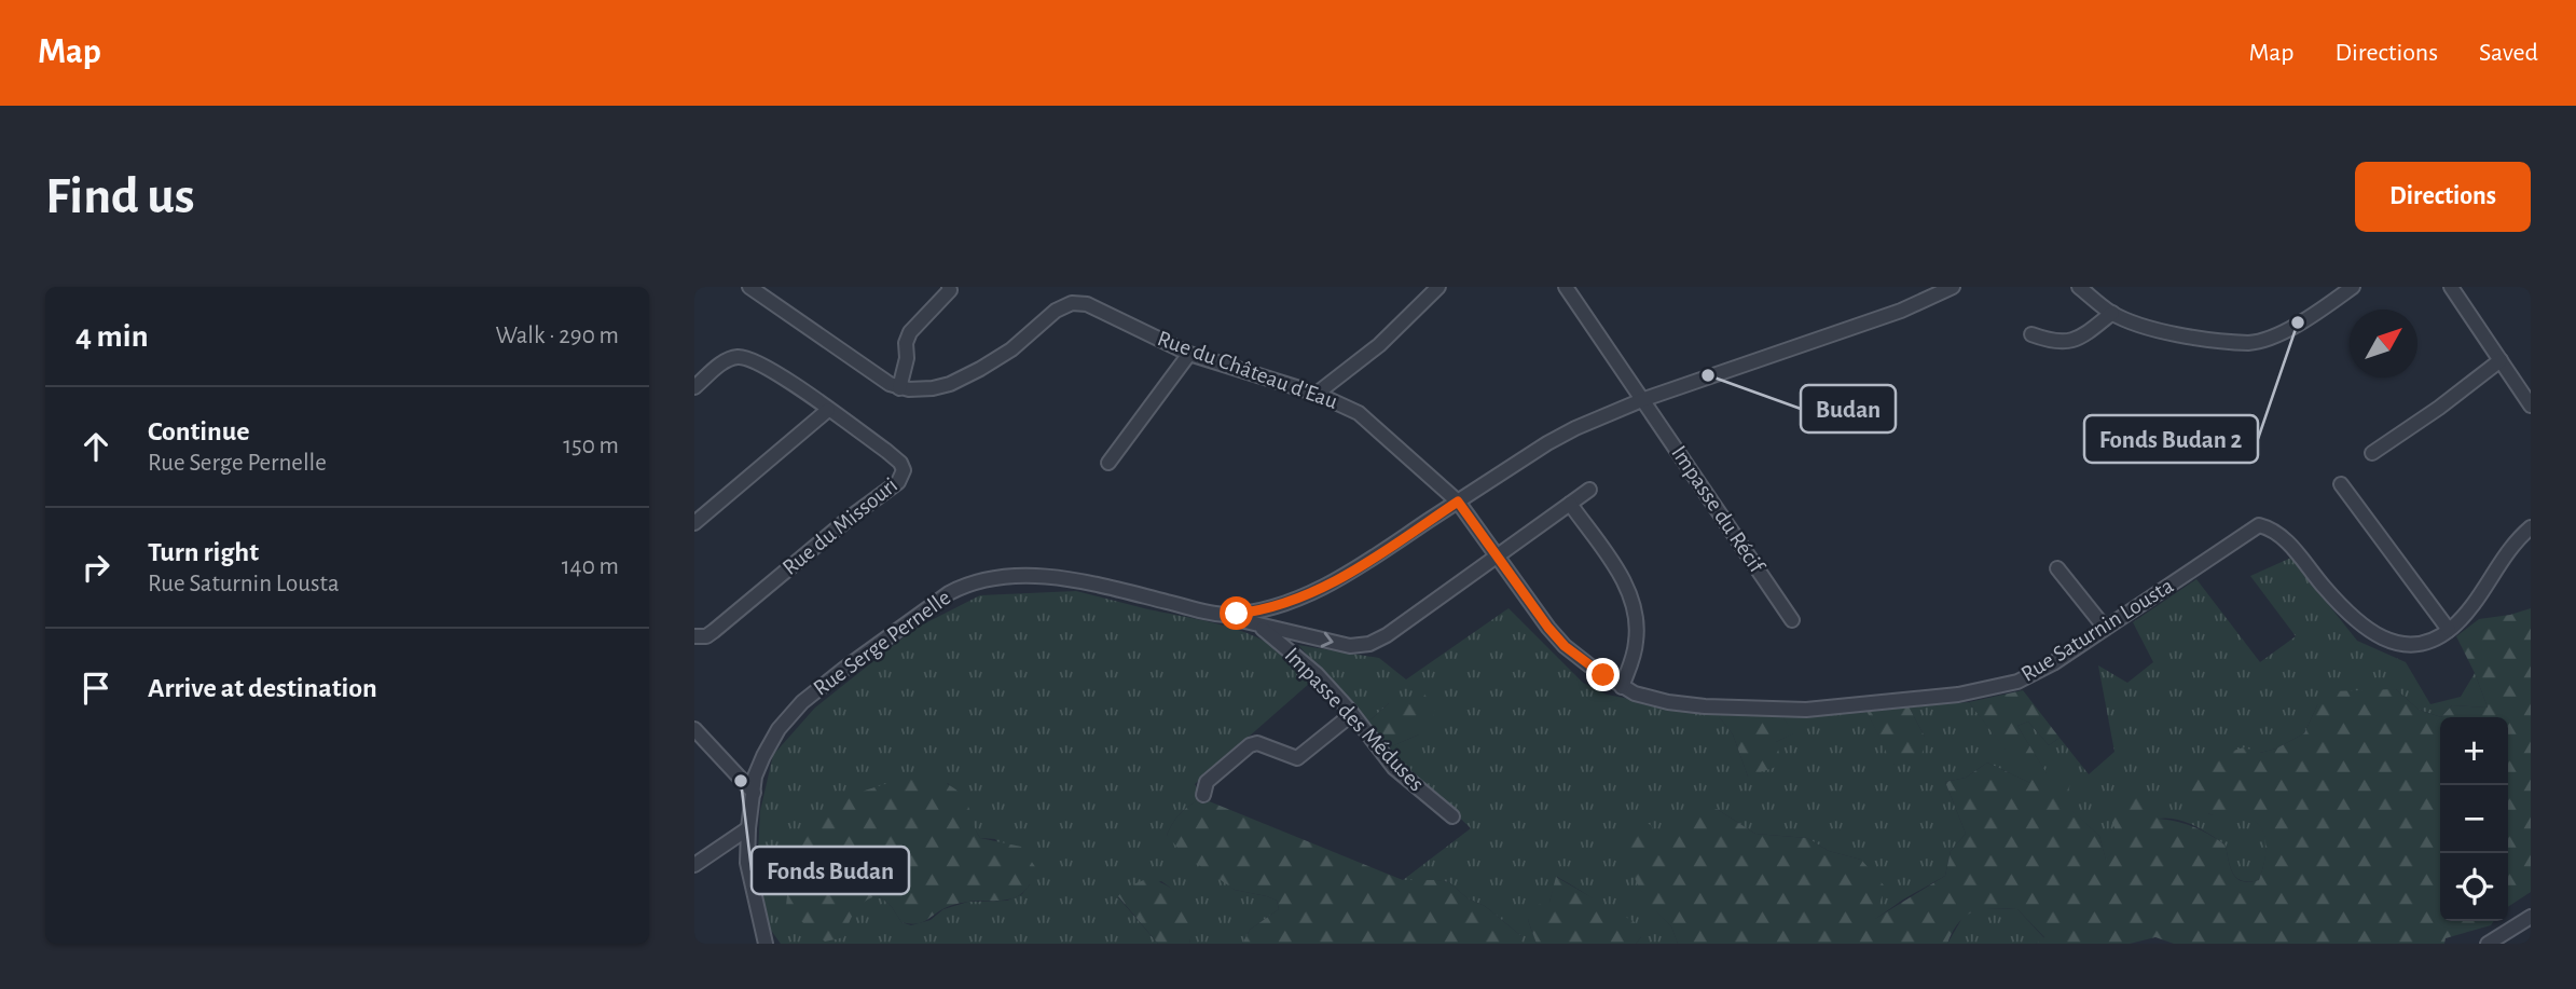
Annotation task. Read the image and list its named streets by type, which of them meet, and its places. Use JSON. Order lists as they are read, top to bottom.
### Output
{
  "streets": {
    "street": [
      "Rue du Château d'Eau",
      "Impasse du Récif",
      "Rue du Missouri",
      "Rue Saturnin Lousta",
      "Rue Serge Pernelle",
      "Impasse des Méduses"
    ]
  },
  "crossings": [
    ["Rue du Château d'Eau", "Rue Saturnin Lousta"],
    ["Rue du Château d'Eau", "Rue Serge Pernelle"],
    ["Impasse du Récif", "Rue Serge Pernelle"],
    ["Rue Saturnin Lousta", "Rue Serge Pernelle"]
  ],
  "places": ["Fonds Budan 2", "Budan", "Fonds Budan"],
  "north": "top right",
  "page": {
    "header": "Map",
    "nav": ["Map", "Directions", "Saved"],
    "buttons": "Directions",
    "title": "Find us",
    "heading": ["4 min", "Walk · 290 m"],
    "list": [
      ["Continue", "Rue Serge Pernelle", "150 m"],
      ["Turn right", "Rue Saturnin Lousta", "140 m"],
      "Arrive at destination"
    ],
    "map_buttons": ["+", "−"]
  }
}
